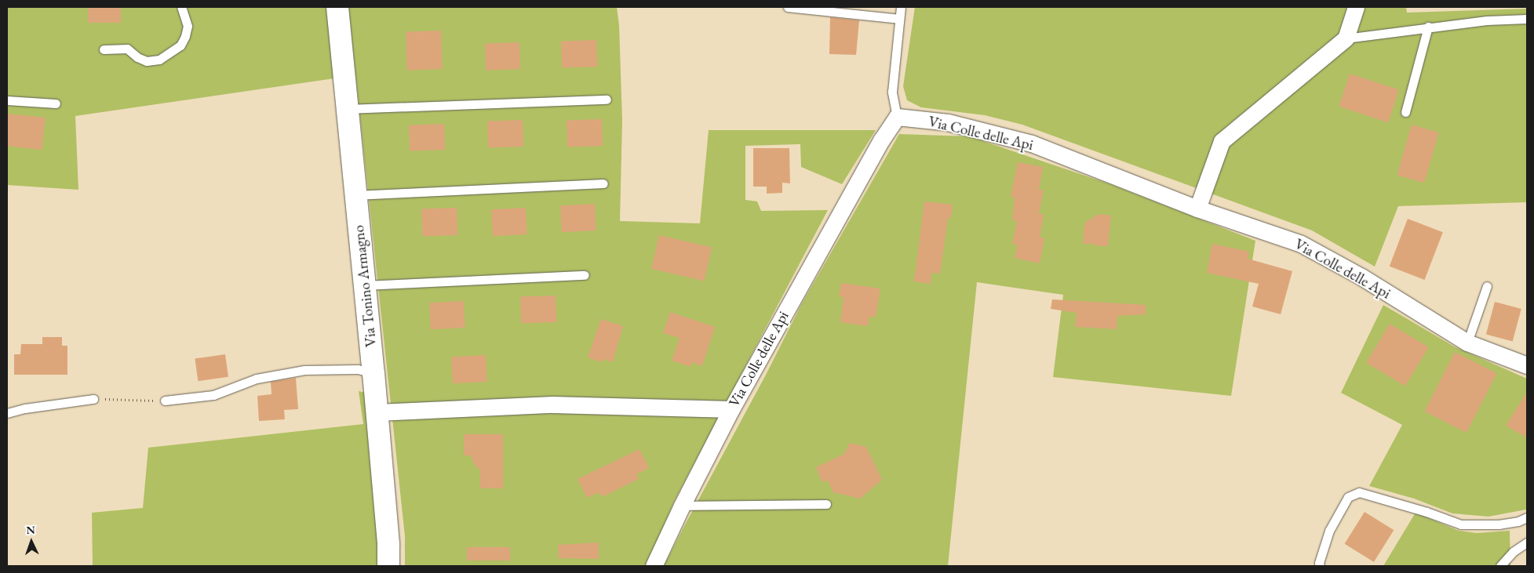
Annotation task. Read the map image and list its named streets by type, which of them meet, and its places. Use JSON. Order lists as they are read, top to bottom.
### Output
{
  "streets": {
    "street": ["Via Colle delle Api", "Via Tonino Armagno"]
  },
  "north": "top"
}
